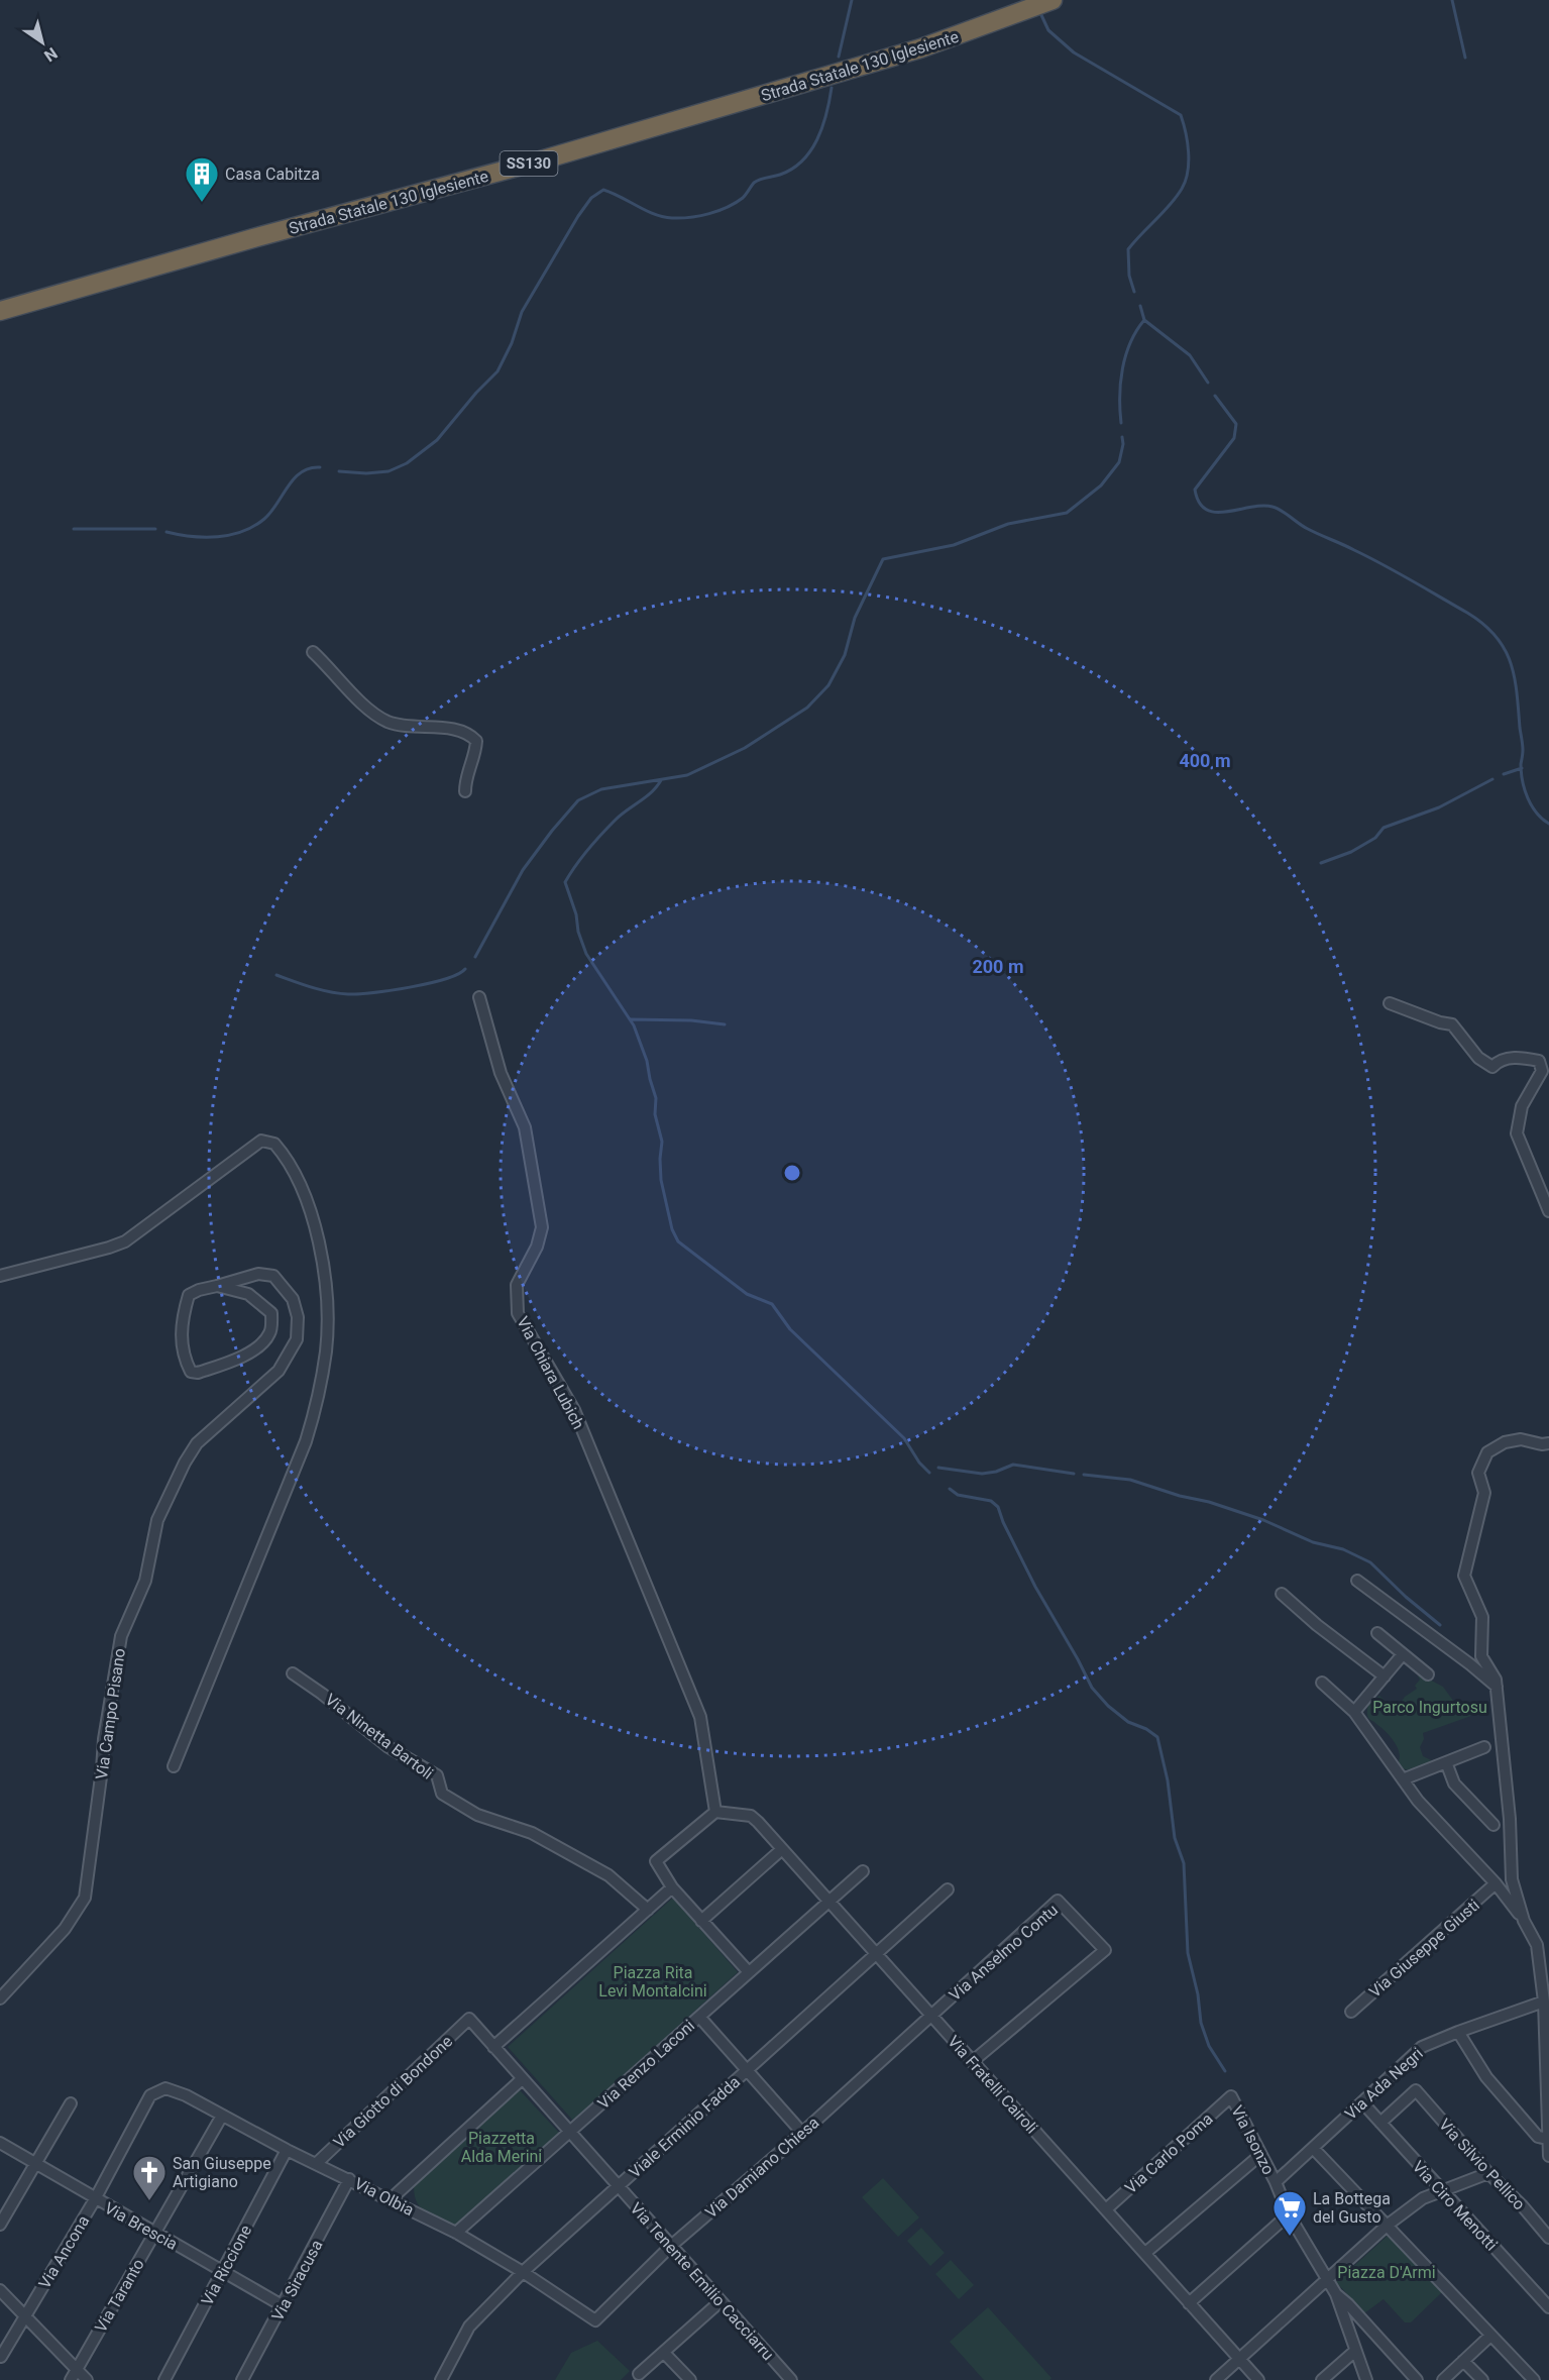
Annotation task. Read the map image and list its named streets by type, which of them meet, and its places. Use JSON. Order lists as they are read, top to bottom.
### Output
{
  "streets": {
    "highway": ["Strada Statale 130 Iglesiente", "SS130"],
    "street": [
      "Via Chiara Lubich",
      "Via Campo Pisano",
      "Via Ninetta Bartoli",
      "Via Giuseppe Giusti",
      "Via Anselmo Contu",
      "Via Renzo Laconi",
      "Via Ada Negri",
      "Via Fratelli Cairoli",
      "Via Giotto di Bondone",
      "Viale Erminio Fadda",
      "Via Isonzo",
      "Via Carlo Poma",
      "Via Silvio Pellico",
      "Via Damiano Chiesa",
      "Via Olbia",
      "Via Ciro Menotti",
      "Via Brescia",
      "Via Ancona",
      "Via Riccione",
      "Via Siracusa",
      "Via Tenente Emilio Cacciarru",
      "Via Taranto"
    ]
  },
  "crossings": [
    ["Via Chiara Lubich", "Via Fratelli Cairoli"],
    ["Via Anselmo Contu", "Via Fratelli Cairoli"],
    ["Via Anselmo Contu", "Via Damiano Chiesa"],
    ["Via Renzo Laconi", "Via Fratelli Cairoli"],
    ["Via Renzo Laconi", "Via Olbia"],
    ["Via Renzo Laconi", "Via Tenente Emilio Cacciarru"],
    ["Via Ada Negri", "Via Isonzo"],
    ["Via Ada Negri", "Via Ciro Menotti"],
    ["Via Fratelli Cairoli", "Viale Erminio Fadda"],
    ["Via Fratelli Cairoli", "Via Carlo Poma"],
    ["Via Fratelli Cairoli", "Via Damiano Chiesa"],
    ["Via Giotto di Bondone", "Via Olbia"],
    ["Via Giotto di Bondone", "Via Tenente Emilio Cacciarru"],
    ["Viale Erminio Fadda", "Via Olbia"],
    ["Viale Erminio Fadda", "Via Tenente Emilio Cacciarru"],
    ["Via Isonzo", "Via Carlo Poma"],
    ["Via Silvio Pellico", "Via Ciro Menotti"],
    ["Via Damiano Chiesa", "Via Olbia"],
    ["Via Damiano Chiesa", "Via Tenente Emilio Cacciarru"],
    ["Via Olbia", "Via Ancona"],
    ["Via Olbia", "Via Riccione"],
    ["Via Olbia", "Via Siracusa"],
    ["Via Olbia", "Via Taranto"],
    ["Via Brescia", "Via Ancona"],
    ["Via Brescia", "Via Riccione"],
    ["Via Brescia", "Via Siracusa"],
    ["Via Brescia", "Via Taranto"]
  ],
  "parks": [
    "Parco Ingurtosu",
    "Piazza Rita Levi Montalcini",
    "Piazzetta Alda Merini",
    "Piazza D'Armi"
  ],
  "places": {
    "building": ["Casa Cabitza"],
    "church": ["San Giuseppe Artigiano"],
    "supermarket": ["La Bottega del Gusto"]
  },
  "north": "bottom right",
  "rings": ["400 m", "200 m"]
}
